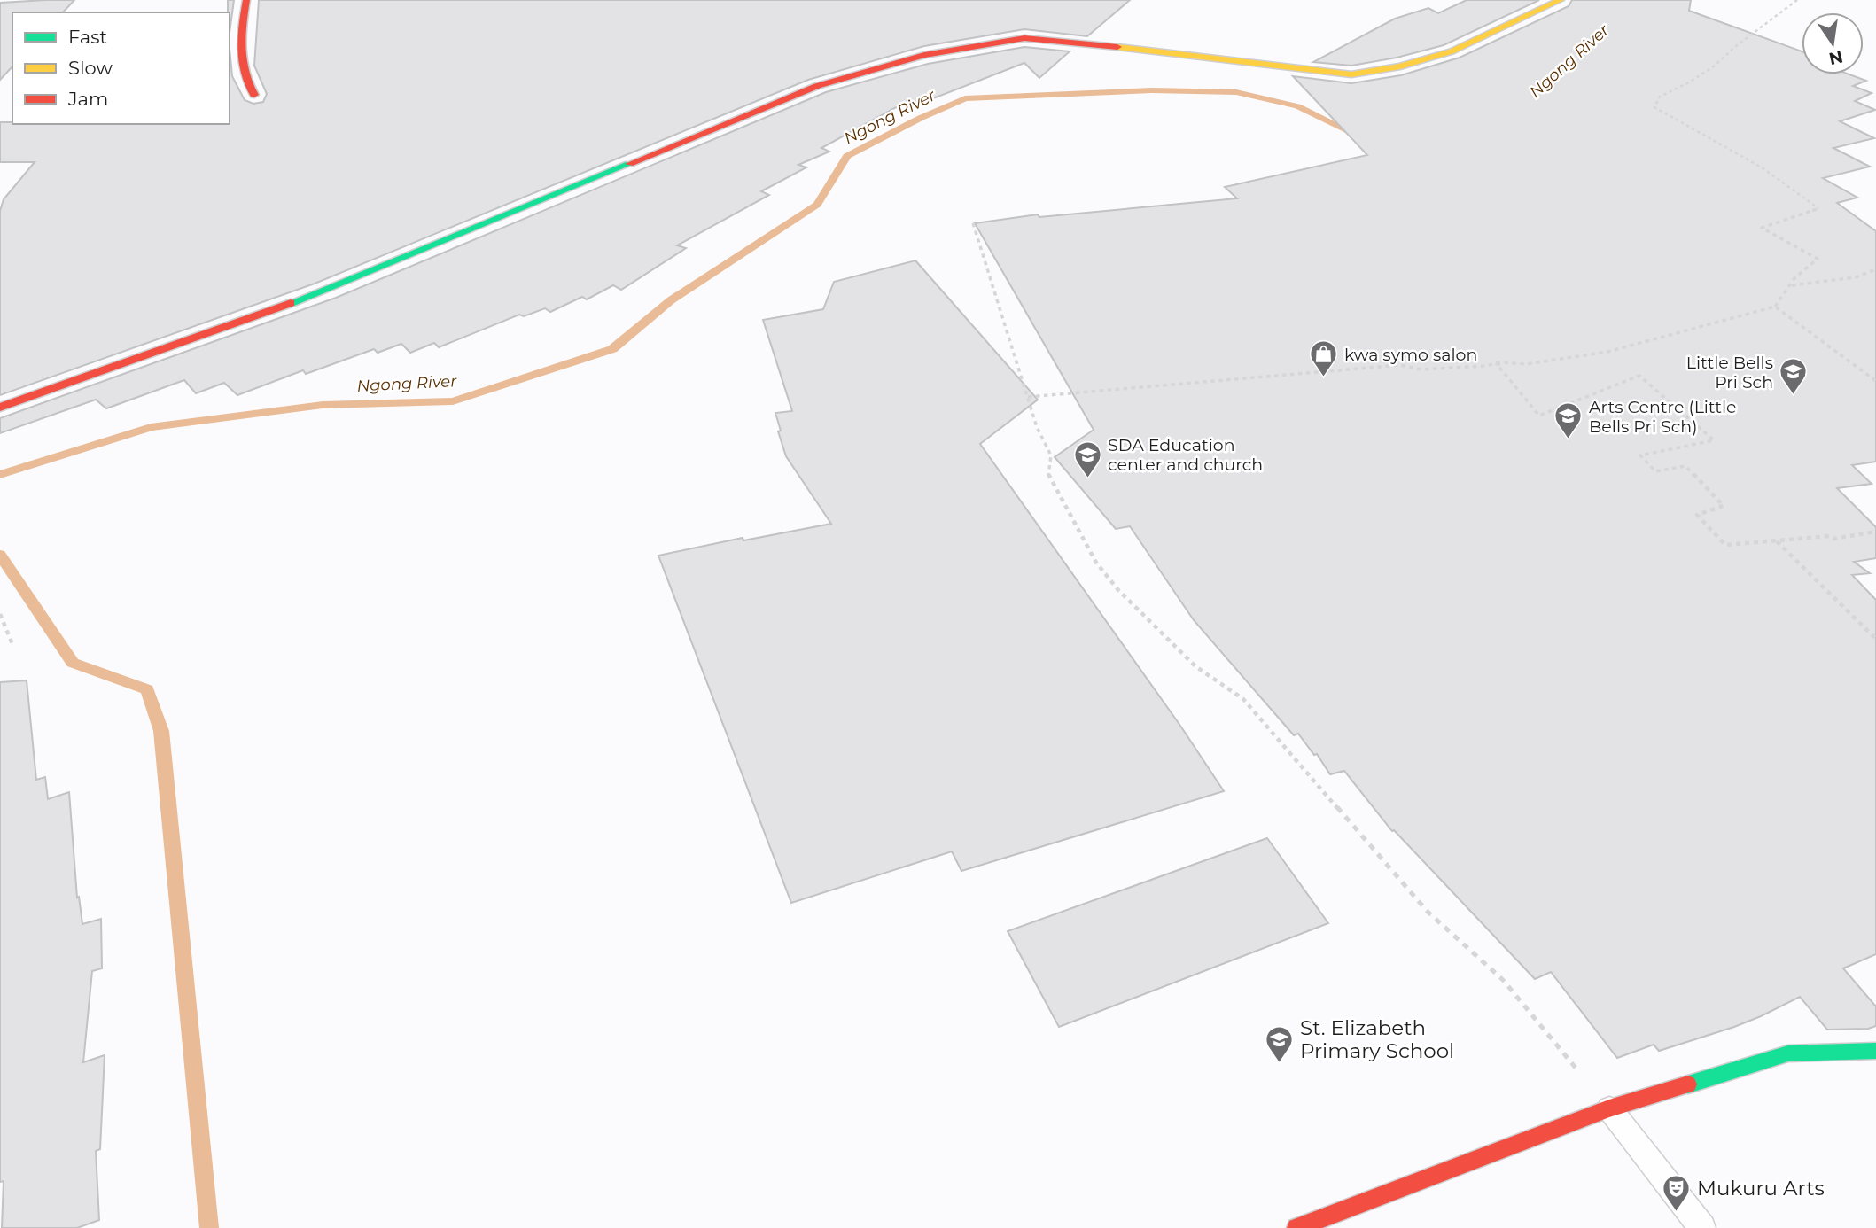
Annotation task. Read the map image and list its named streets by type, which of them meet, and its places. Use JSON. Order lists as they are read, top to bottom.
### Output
{
  "water": ["Ngong River"],
  "places": {
    "shop": ["kwa symo salon"],
    "school or university": [
      "Little Bells Pri Sch",
      "Arts Centre (Little Bells Pri Sch)",
      "SDA Education center and church",
      "St. Elizabeth Primary School"
    ],
    "theatre": ["Mukuru Arts"]
  },
  "legend": ["Fast", "Slow", "Jam"],
  "north": "bottom"
}
